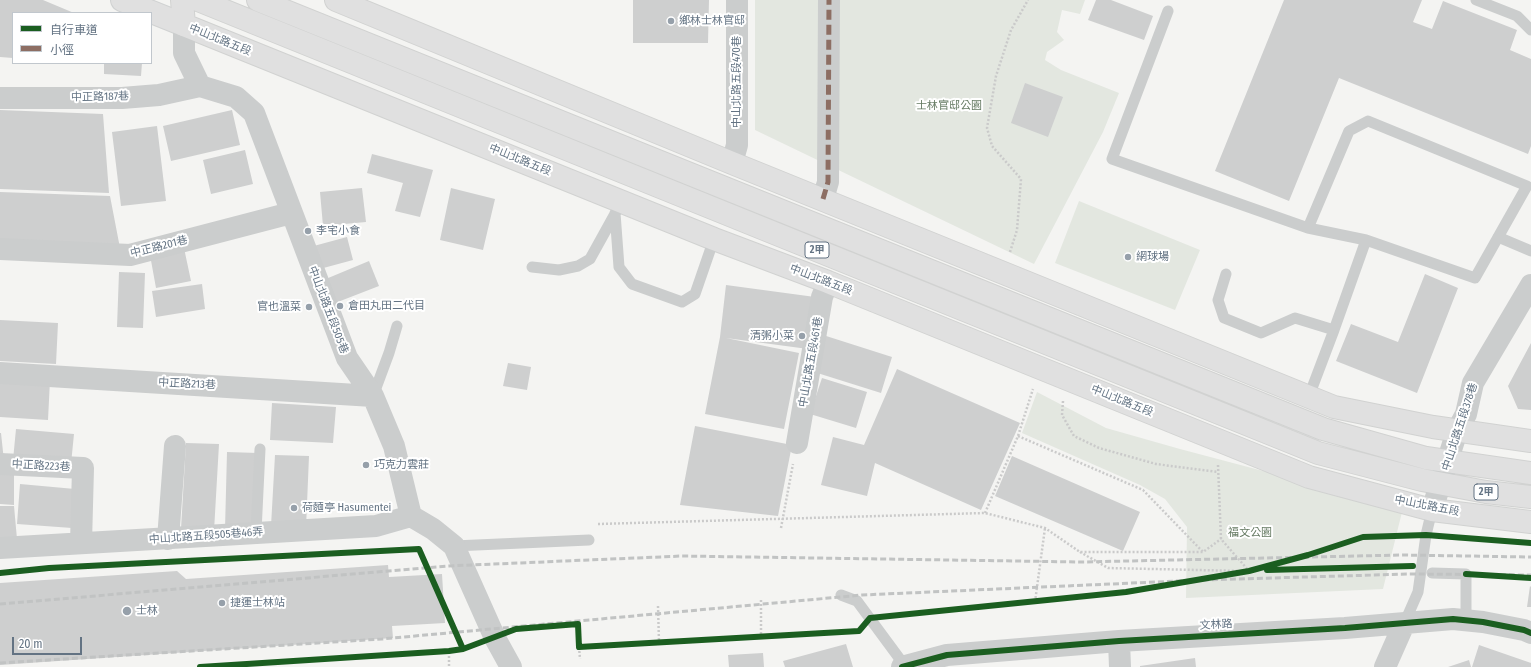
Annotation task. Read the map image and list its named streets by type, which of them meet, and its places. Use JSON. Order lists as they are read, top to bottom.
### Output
{
  "streets": {
    "main road": ["中山北路五段", "2甲"],
    "street": [
      "中山北路五段470巷",
      "中正路187巷",
      "中正路201巷",
      "中山北路五段505巷",
      "中山北路五段461巷",
      "中正路213巷",
      "中山北路五段378巷",
      "中正路223巷",
      "中山北路五段505巷46弄",
      "文林路"
    ]
  },
  "crossings": [
    ["中山北路五段", "中山北路五段461巷"],
    ["中山北路五段", "中山北路五段378巷"],
    ["中正路187巷", "中山北路五段505巷"],
    ["中正路201巷", "中山北路五段505巷"],
    ["2甲", "中山北路五段378巷"],
    ["中山北路五段505巷", "中正路213巷"],
    ["中山北路五段505巷", "中山北路五段505巷46弄"],
    ["中正路223巷", "中山北路五段505巷46弄"]
  ],
  "parks": ["士林官邸公園", "福文公園"],
  "places": [
    "鄉林士林官邸",
    "李宅小食",
    "網球場",
    "倉田丸田二代目",
    "官也溫菜",
    "清粥小菜",
    "巧克力雲莊",
    "荷麵亭 Hasumentei",
    "捷運士林站",
    "士林"
  ],
  "legend": ["自行車道", "小徑"],
  "scale_bar": "20 m"
}
